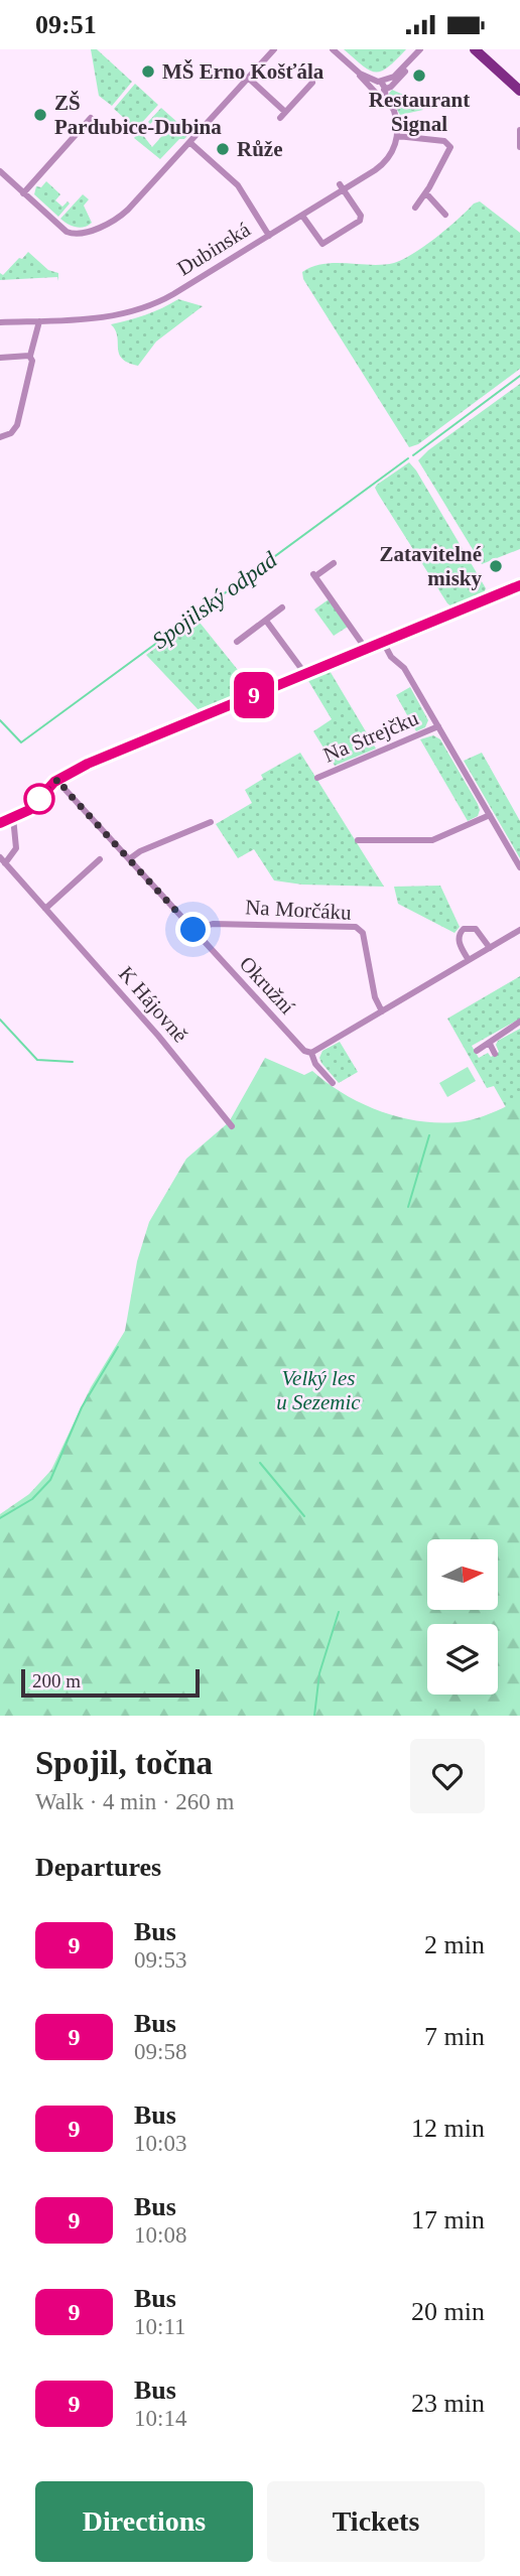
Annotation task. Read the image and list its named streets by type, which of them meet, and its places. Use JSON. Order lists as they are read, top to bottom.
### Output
{
  "streets": {
    "street": [
      "Dubinská",
      "Na Strejčku",
      "Na Morčáku",
      "Okružní",
      "K Hájovně"
    ]
  },
  "crossings": [
    ["Na Morčáku", "Okružní"]
  ],
  "water": ["Spojilský odpad"],
  "parks": ["Velký les u Sezemic"],
  "places": [
    "MŠ Erno Košťála",
    "Restaurant Signal",
    "ZŠ Pardubice-Dubina",
    "Růže",
    "Zatavitelné misky"
  ],
  "lines": ["bus line 9"],
  "scale_bar": "200 m",
  "north": "right",
  "page": {
    "status": "09:51",
    "on_map": "9",
    "scale": "200 m",
    "heading": [
      ["Spojil, točna", "Walk · 4 min · 260 m"],
      "Departures"
    ],
    "list": [
      {
        "mark": "9",
        "name": "Bus",
        "note": "09:53",
        "value": "2 min"
      },
      {
        "mark": "9",
        "name": "Bus",
        "note": "09:58",
        "value": "7 min"
      },
      {
        "mark": "9",
        "name": "Bus",
        "note": "10:03",
        "value": "12 min"
      },
      {
        "mark": "9",
        "name": "Bus",
        "note": "10:08",
        "value": "17 min"
      },
      {
        "mark": "9",
        "name": "Bus",
        "note": "10:11",
        "value": "20 min"
      },
      {
        "mark": "9",
        "name": "Bus",
        "note": "10:14",
        "value": "23 min"
      }
    ],
    "buttons": ["Directions", "Tickets"]
  }
}
